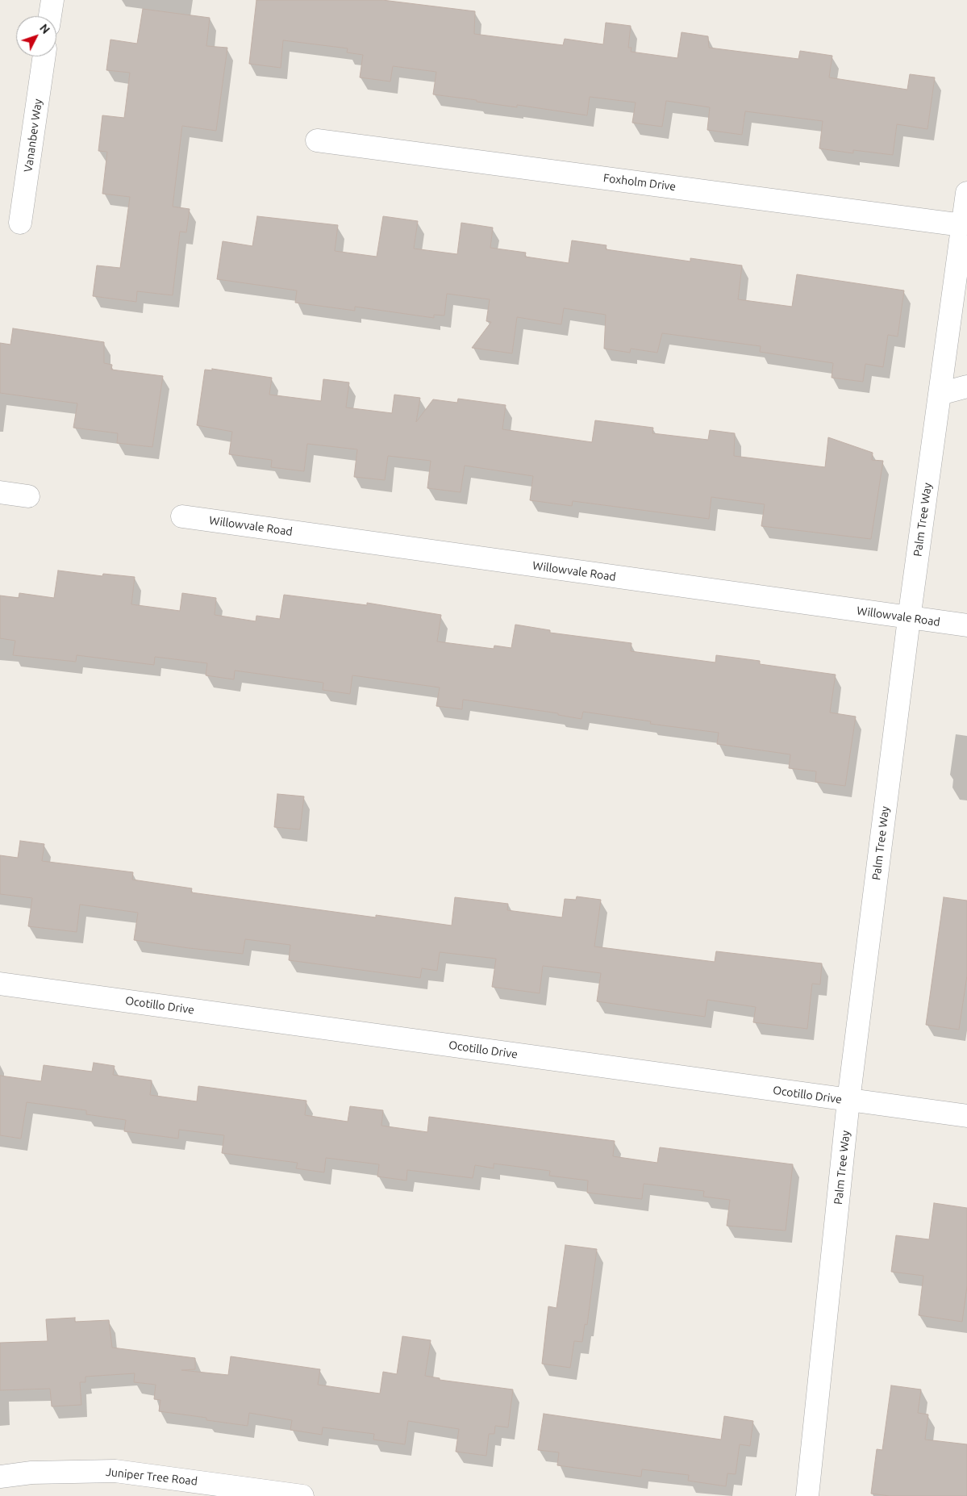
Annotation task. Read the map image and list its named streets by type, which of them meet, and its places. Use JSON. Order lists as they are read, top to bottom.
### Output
{
  "streets": {
    "street": [
      "Vananbev Way",
      "Foxholm Drive",
      "Palm Tree Way",
      "Willowvale Road",
      "Ocotillo Drive",
      "Juniper Tree Road"
    ]
  },
  "crossings": [
    ["Foxholm Drive", "Palm Tree Way"],
    ["Palm Tree Way", "Willowvale Road"],
    ["Palm Tree Way", "Ocotillo Drive"]
  ],
  "north": "top right"
}
